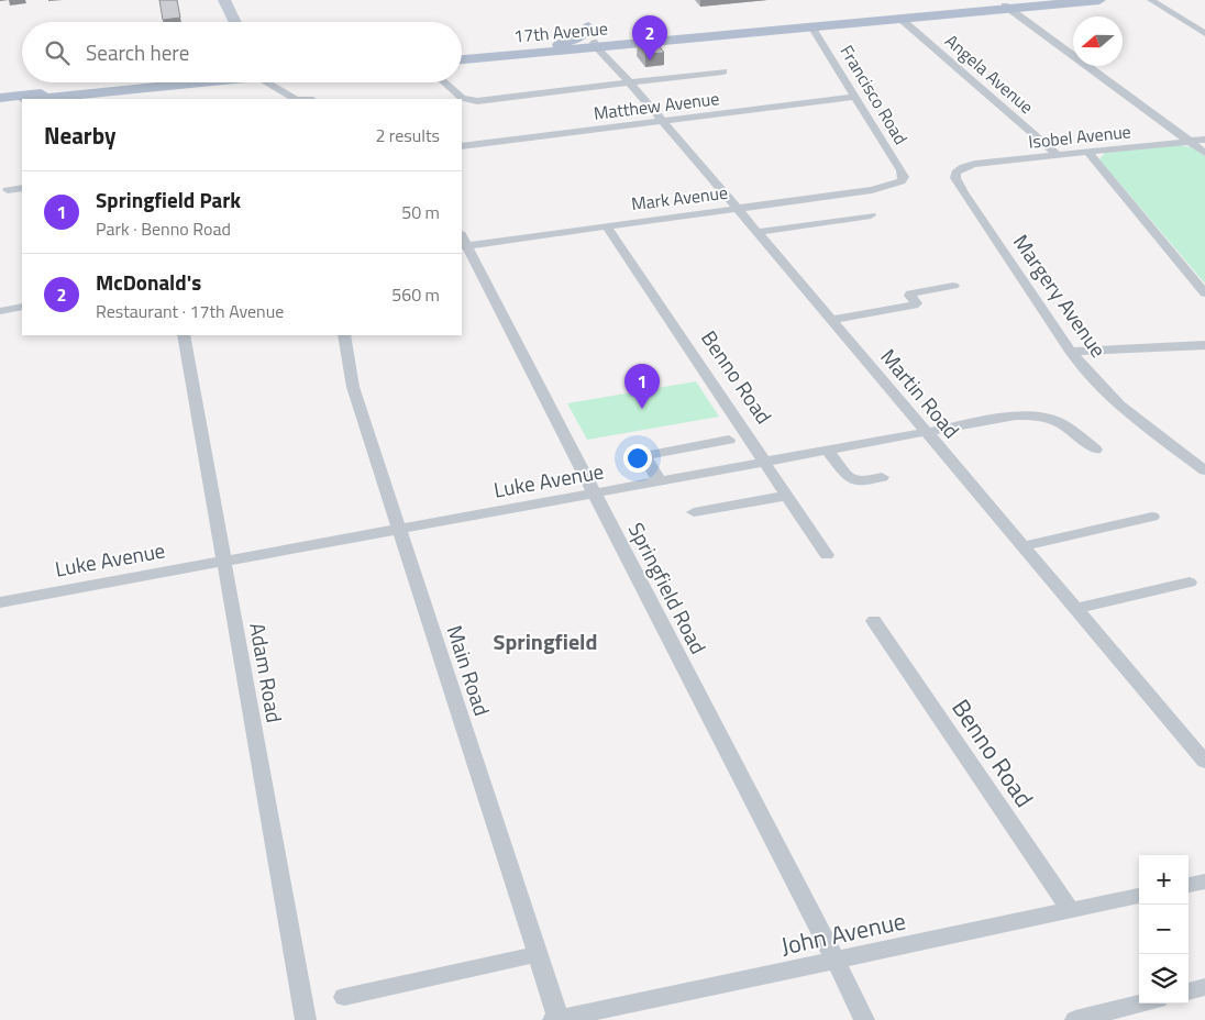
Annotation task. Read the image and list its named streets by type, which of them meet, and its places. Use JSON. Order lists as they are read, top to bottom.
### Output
{
  "streets": {
    "main road": ["17th Avenue"],
    "street": [
      "Angela Avenue",
      "Francisco Road",
      "Matthew Avenue",
      "Isobel Avenue",
      "Mark Avenue",
      "Margery Avenue",
      "Benno Road",
      "Martin Road",
      "Luke Avenue",
      "Springfield Road",
      "Main Road",
      "Adam Road",
      "John Avenue"
    ]
  },
  "crossings": [
    ["17th Avenue", "Angela Avenue"],
    ["17th Avenue", "Francisco Road"],
    ["17th Avenue", "Martin Road"],
    ["Angela Avenue", "Isobel Avenue"],
    ["Francisco Road", "Matthew Avenue"],
    ["Francisco Road", "Mark Avenue"],
    ["Matthew Avenue", "Martin Road"],
    ["Isobel Avenue", "Margery Avenue"],
    ["Mark Avenue", "Benno Road"],
    ["Mark Avenue", "Martin Road"],
    ["Mark Avenue", "Springfield Road"],
    ["Benno Road", "Luke Avenue"],
    ["Benno Road", "John Avenue"],
    ["Martin Road", "Luke Avenue"],
    ["Luke Avenue", "Springfield Road"],
    ["Luke Avenue", "Main Road"],
    ["Luke Avenue", "Adam Road"],
    ["Springfield Road", "John Avenue"],
    ["Main Road", "John Avenue"]
  ],
  "districts": ["Springfield"],
  "north": "left",
  "page": {
    "pins": ["2", "1"],
    "search": "Search here",
    "heading": ["Nearby", "2 results"],
    "list": [
      {
        "mark": "1",
        "name": "Springfield Park",
        "note": "Park · Benno Road",
        "value": "50 m"
      },
      {
        "mark": "2",
        "name": "McDonald's",
        "note": "Restaurant · 17th Avenue",
        "value": "560 m"
      }
    ],
    "map_buttons": ["+", "−"]
  }
}
